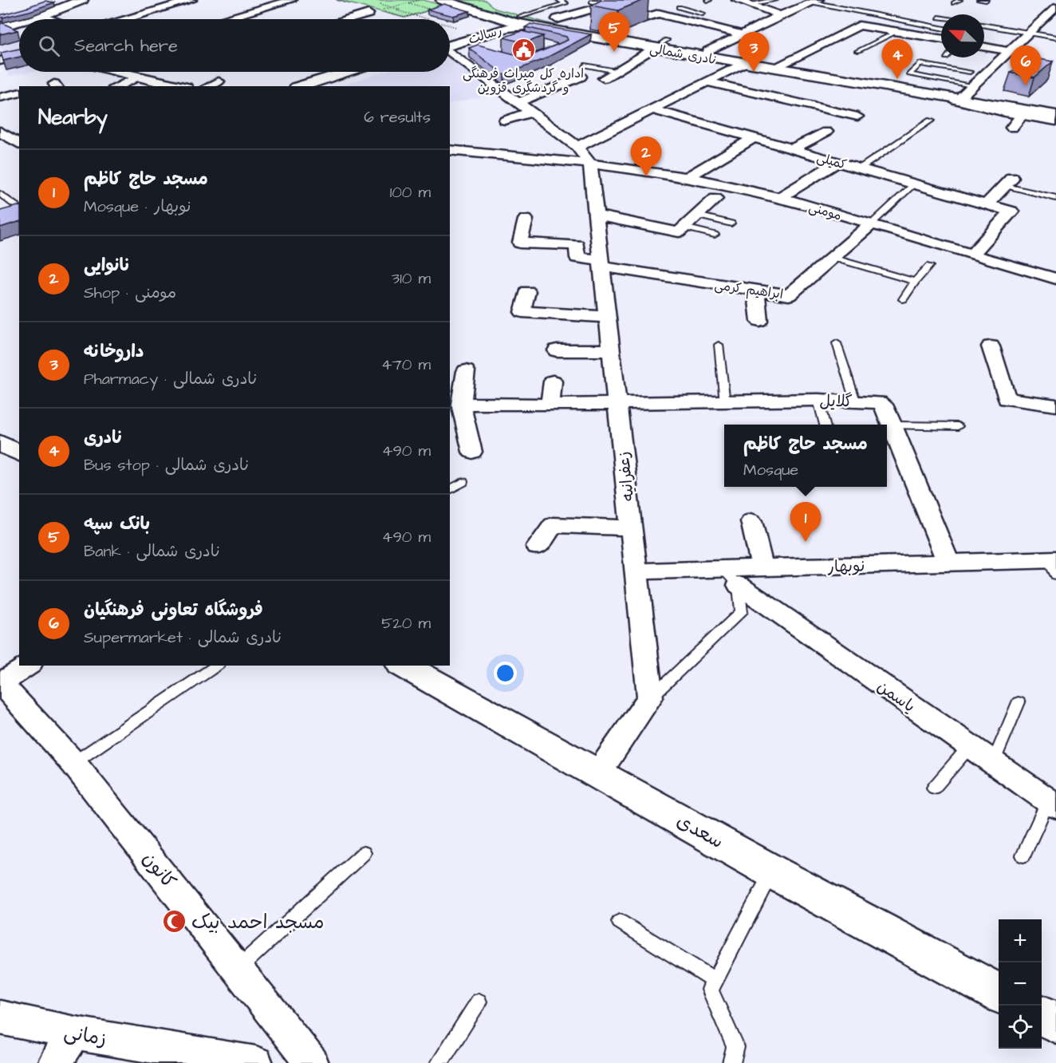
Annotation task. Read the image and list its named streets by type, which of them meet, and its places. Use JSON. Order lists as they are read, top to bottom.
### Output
{
  "streets": {
    "main road": ["رسالت", "نادری شمالی", "سعدی"],
    "street": [
      "کمیلی",
      "مومنی",
      "ابراهیم کرمی",
      "گلایل",
      "زعفرانیه",
      "نوبهار",
      "یاسمن",
      "کانون",
      "زمانی"
    ]
  },
  "crossings": [
    ["رسالت", "نادری شمالی"],
    ["کمیلی", "مومنی"],
    ["مومنی", "ابراهیم کرمی"],
    ["مومنی", "زعفرانیه"],
    ["ابراهیم کرمی", "زعفرانیه"],
    ["گلایل", "زعفرانیه"],
    ["گلایل", "نوبهار"],
    ["زعفرانیه", "نوبهار"],
    ["نوبهار", "یاسمن"]
  ],
  "places": {
    "public building": ["اداره کل میراث فرهنگی و گردشگری قزوین"],
    "mosque": ["مسجد احمد بیک"]
  },
  "north": "top left",
  "page": {
    "pins": [
      "5",
      "3",
      "4",
      "6",
      "2",
      "1"
    ],
    "search": "Search here",
    "heading": ["Nearby", "6 results"],
    "list": [
      {
        "mark": "1",
        "name": "مسجد حاج کاظم",
        "note": "Mosque · نوبهار",
        "value": "100 m"
      },
      {
        "mark": "2",
        "name": "نانوایی",
        "note": "Shop · مومنی",
        "value": "310 m"
      },
      {
        "mark": "3",
        "name": "داروخانه",
        "note": "Pharmacy · نادری شمالی",
        "value": "470 m"
      },
      {
        "mark": "4",
        "name": "نادری",
        "note": "Bus stop · نادری شمالی",
        "value": "490 m"
      },
      {
        "mark": "5",
        "name": "بانک سپه",
        "note": "Bank · نادری شمالی",
        "value": "490 m"
      },
      {
        "mark": "6",
        "name": "فروشگاه تعاونی فرهنگیان",
        "note": "Supermarket · نادری شمالی",
        "value": "520 m"
      }
    ],
    "popup": ["مسجد حاج کاظم", "Mosque"],
    "map_buttons": ["+", "−"]
  }
}
